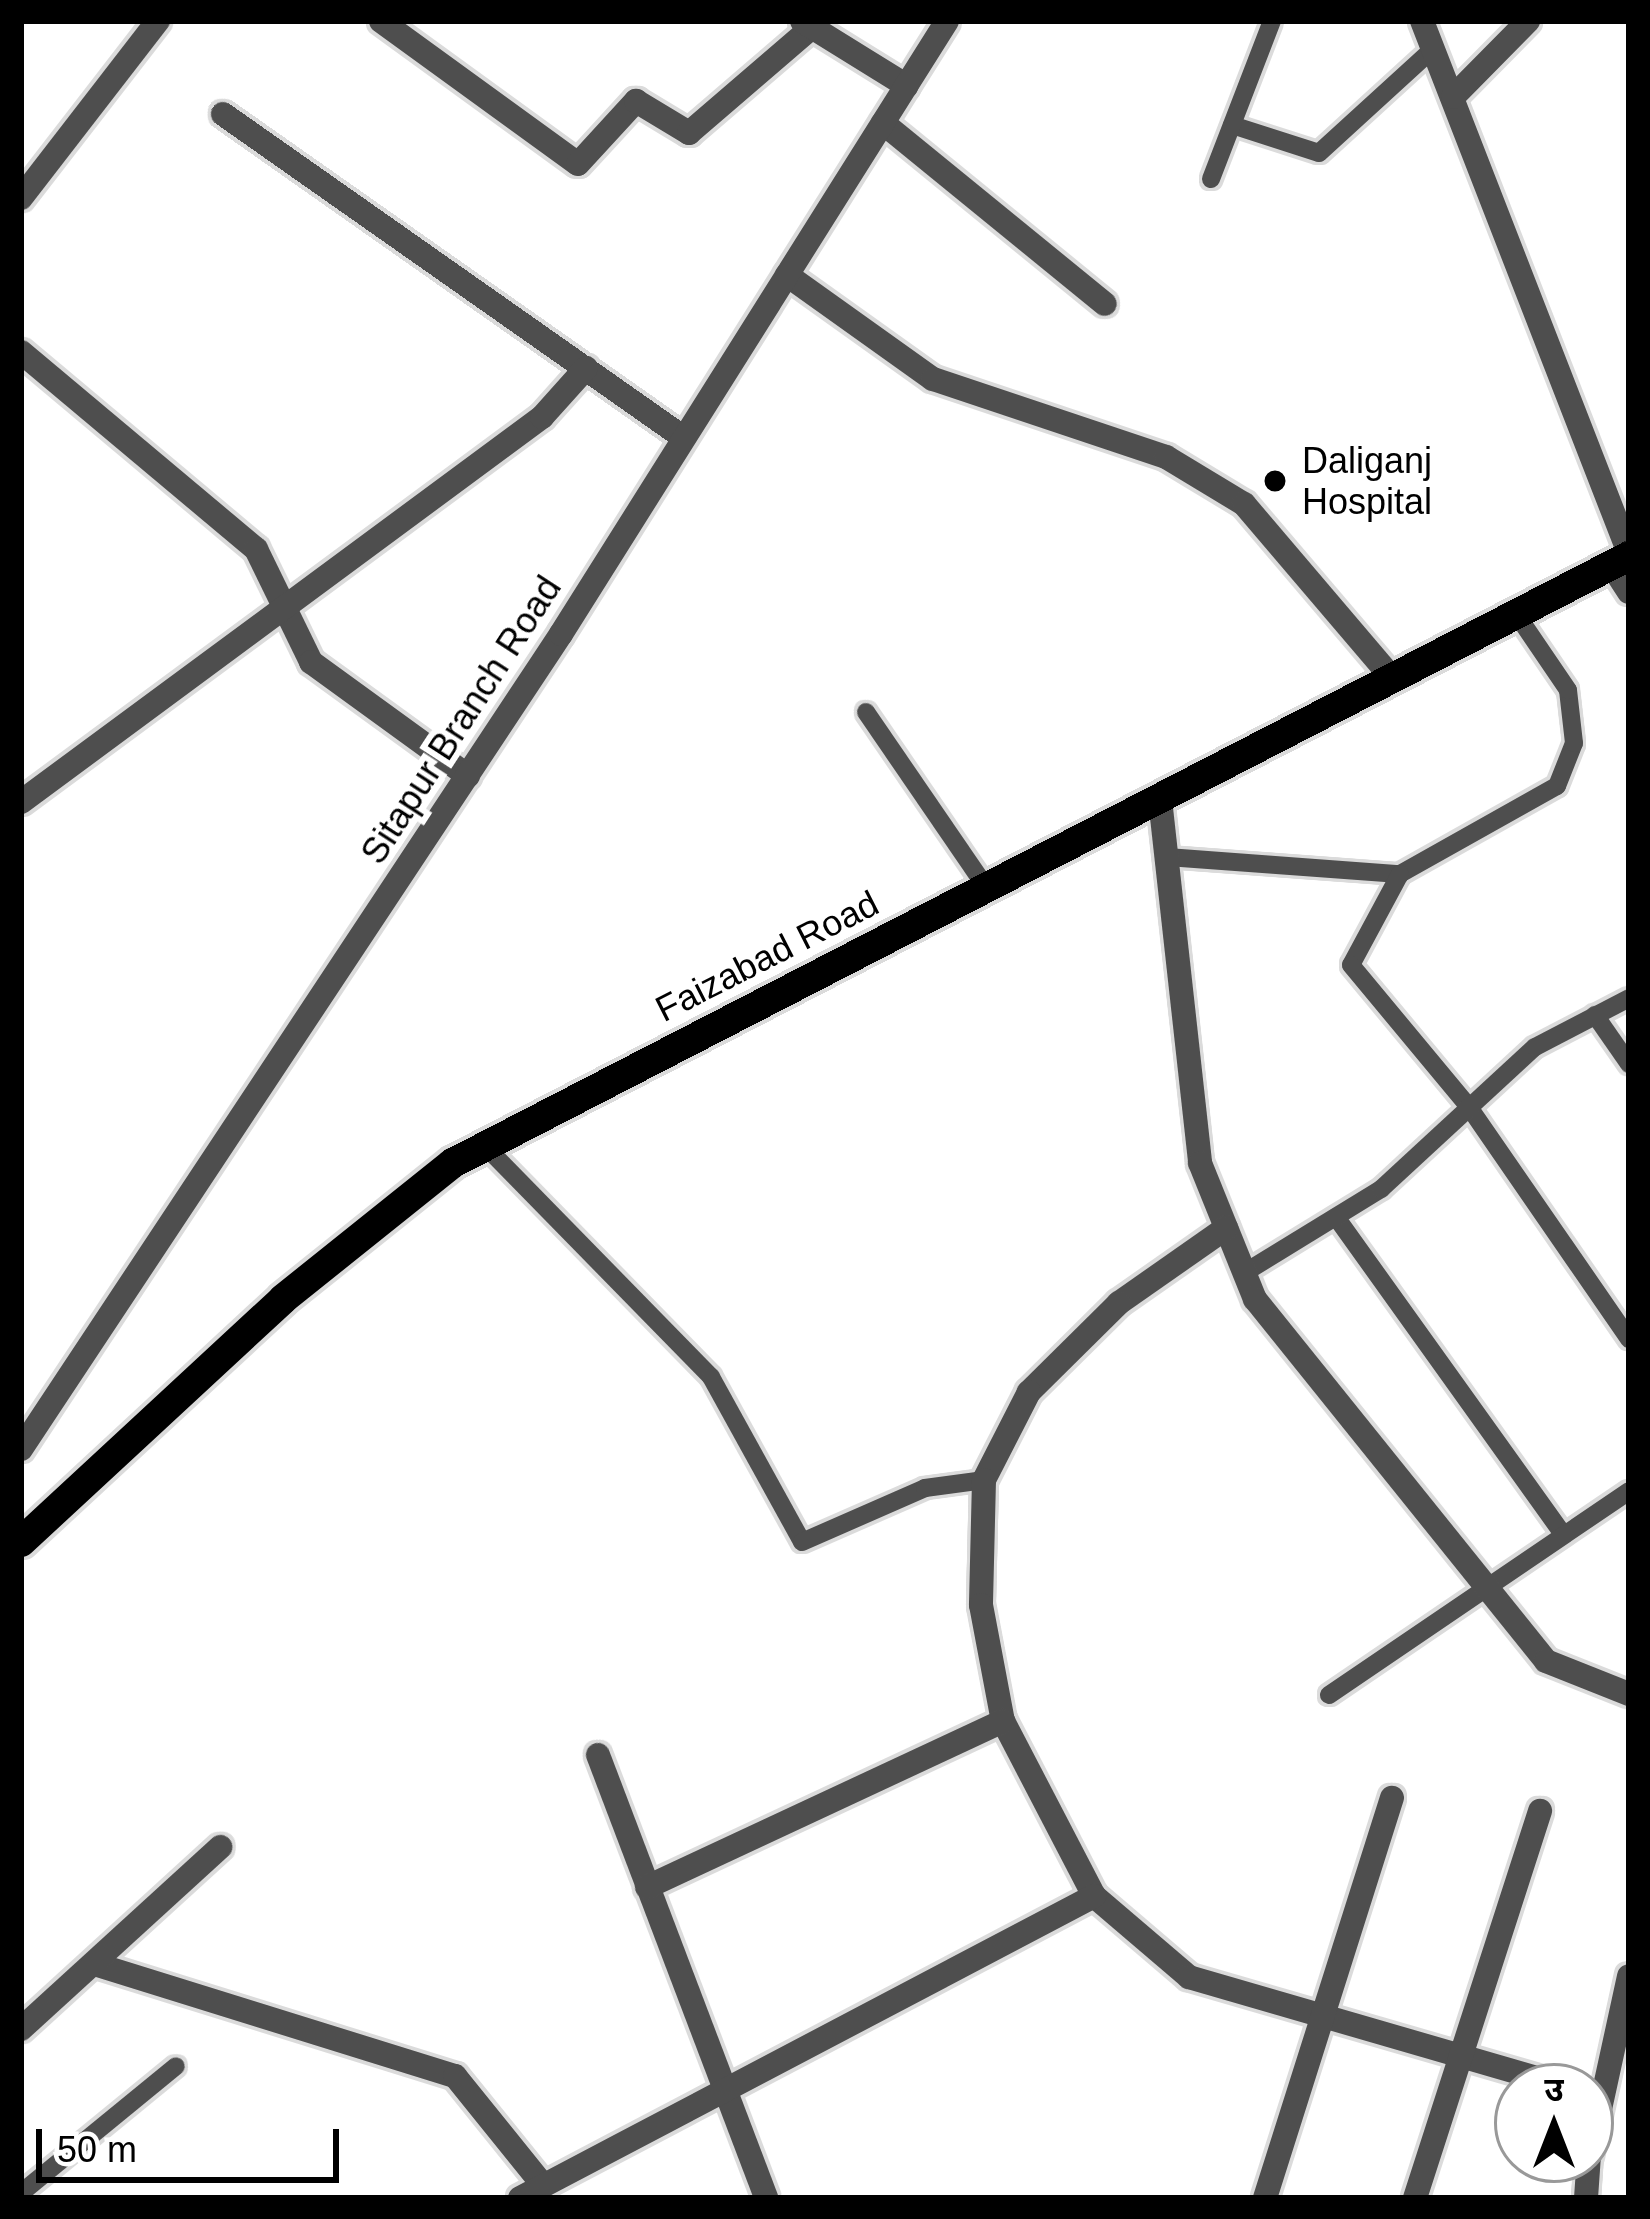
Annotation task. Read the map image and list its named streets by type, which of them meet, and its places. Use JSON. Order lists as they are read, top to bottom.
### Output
{
  "streets": {
    "main road": ["Faizabad Road"],
    "street": ["Sitapur Branch Road"]
  },
  "places": ["Daliganj Hospital"],
  "scale_bar": "50 m",
  "north": "top"
}
